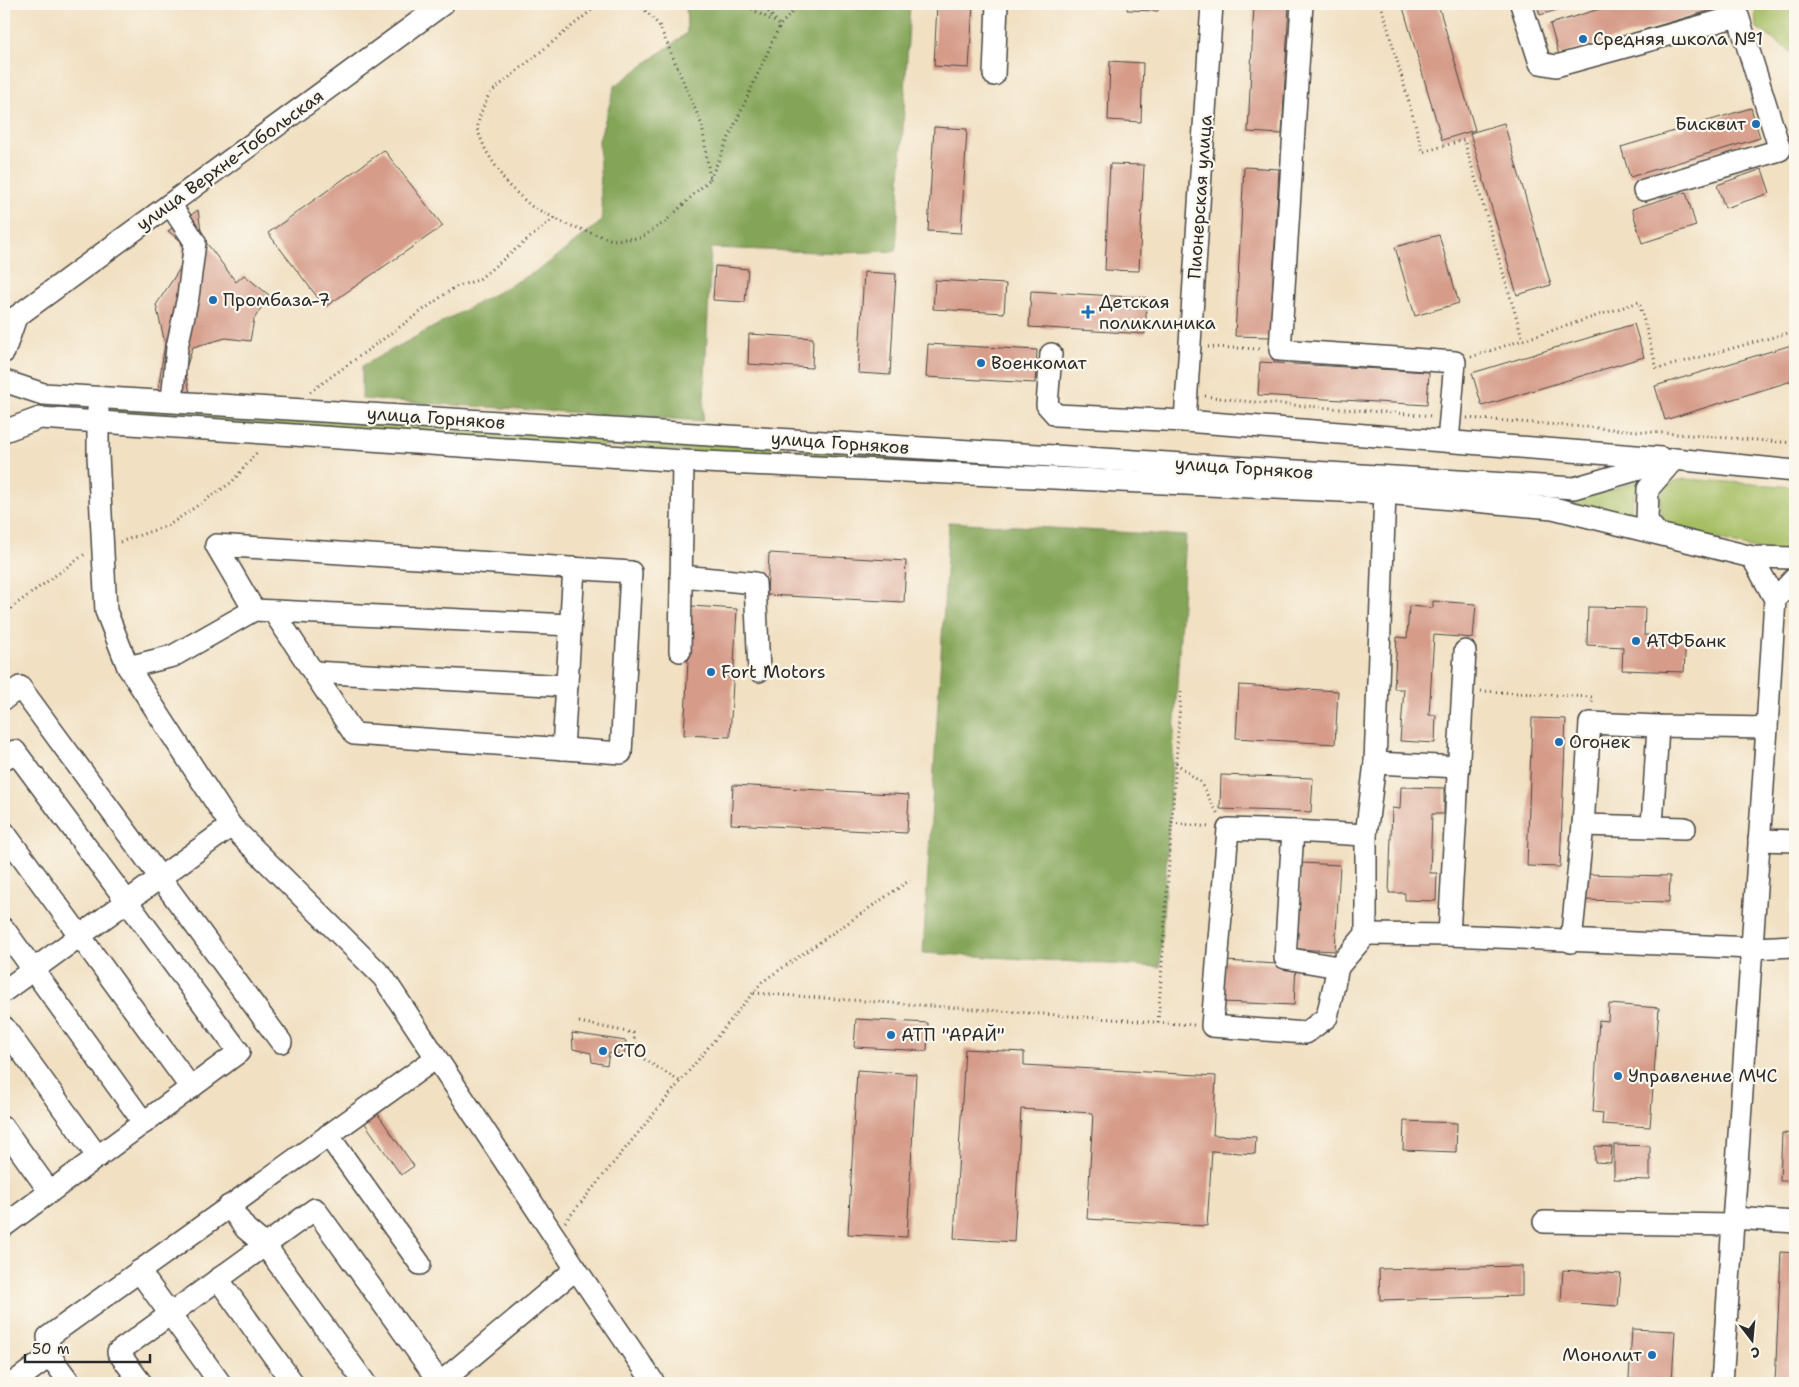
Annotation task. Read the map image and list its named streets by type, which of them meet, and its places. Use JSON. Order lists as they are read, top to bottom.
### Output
{
  "streets": {
    "street": ["улица Верхне-Тобольская", "Пионерская улица", "улица Горняков"]
  },
  "crossings": [
    ["Пионерская улица", "улица Горняков"]
  ],
  "places": {
    "other": [
      "Средняя школа №1",
      "Бисквит",
      "Промбаза-7",
      "Военкомат",
      "АТФБанк",
      "Fort Motors",
      "Огонек",
      "АТП \"АРАЙ\"",
      "СТО",
      "Управление МЧС",
      "Монолит"
    ],
    "health": ["Детская поликлиника"]
  },
  "scale_bar": "50 m",
  "north": "bottom"
}
